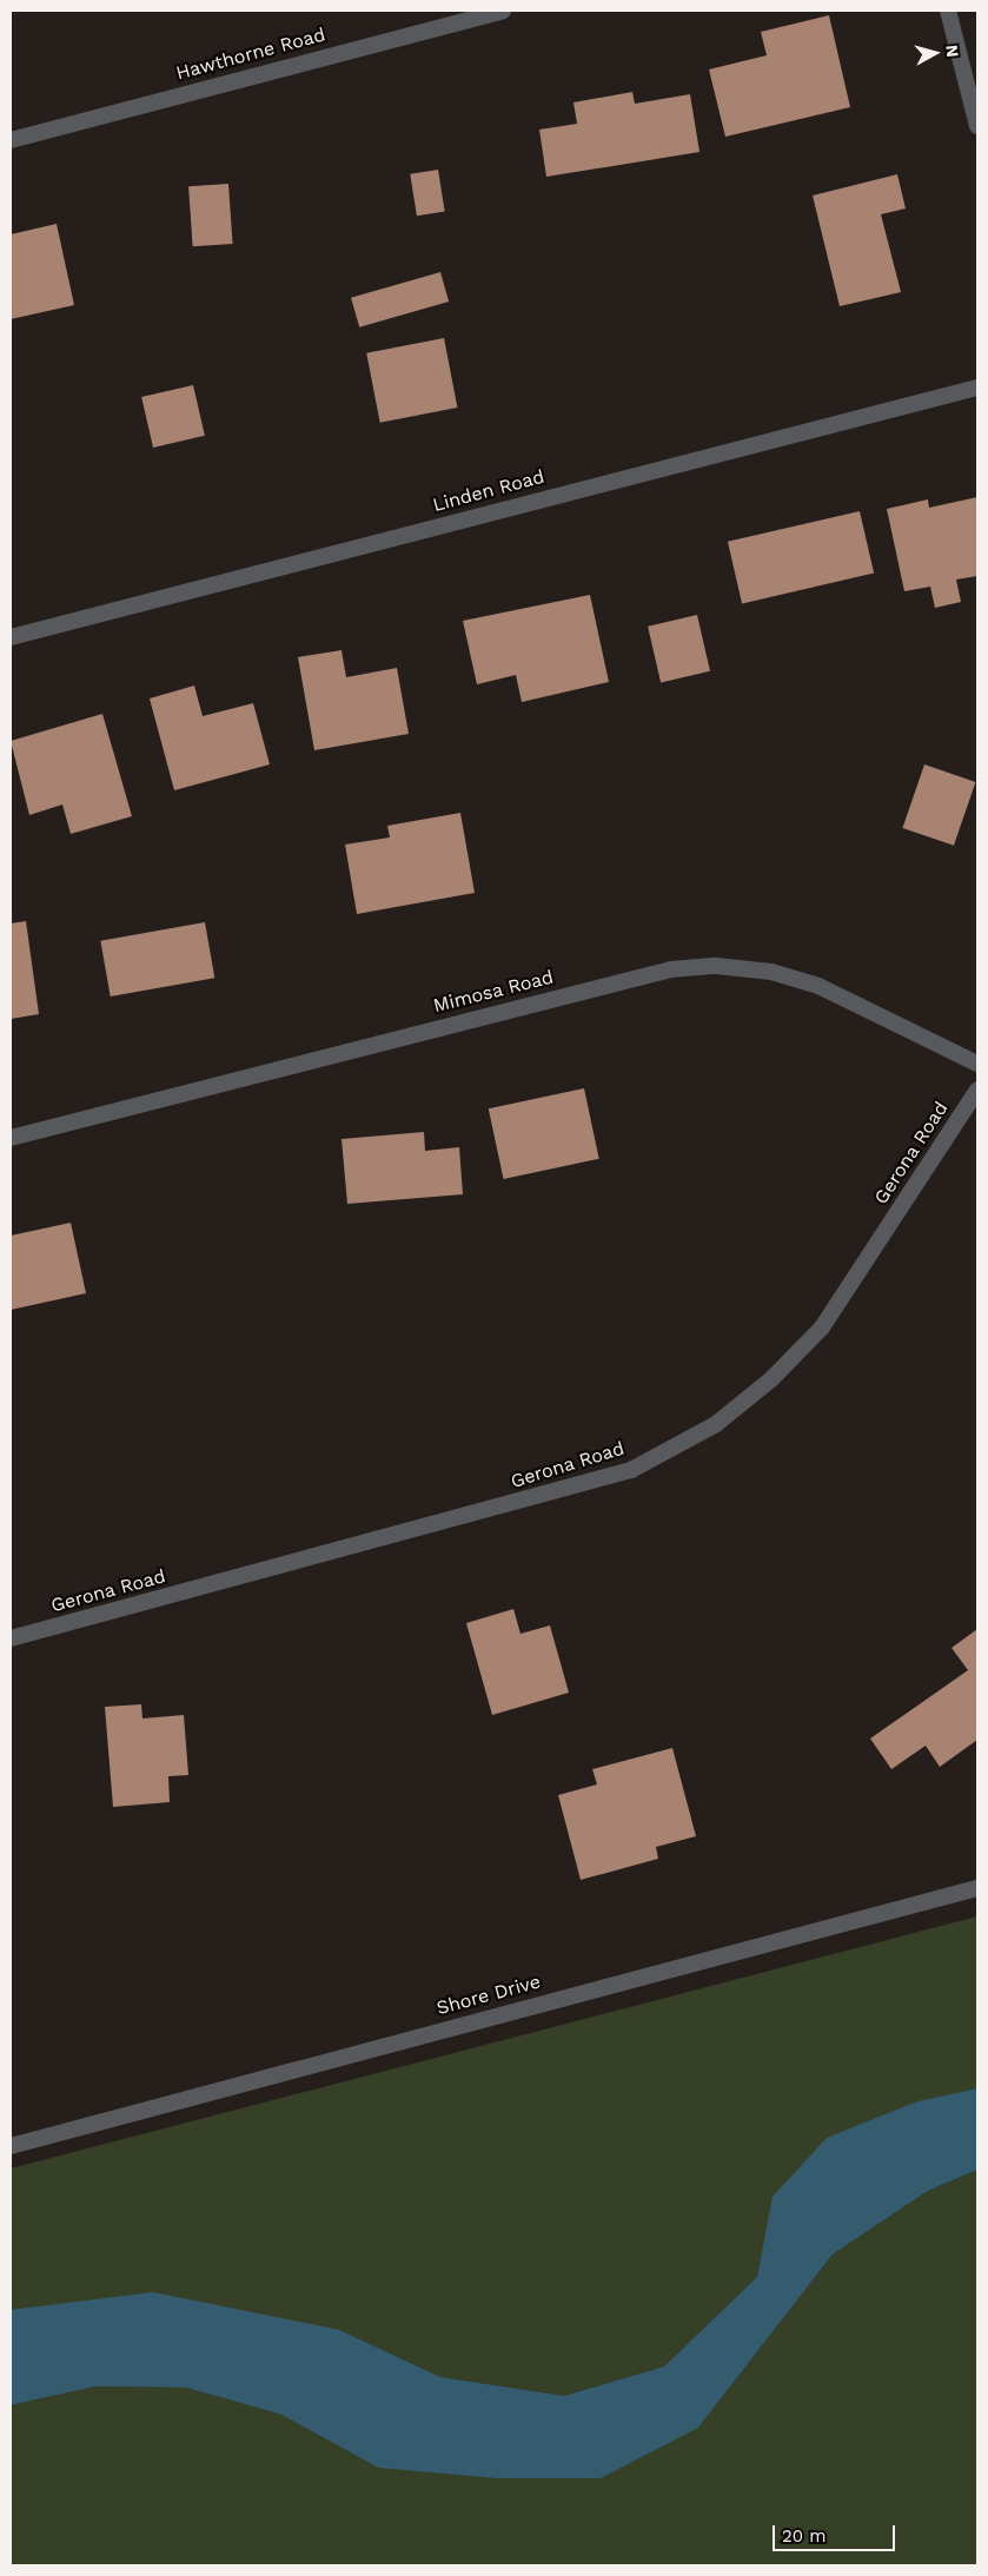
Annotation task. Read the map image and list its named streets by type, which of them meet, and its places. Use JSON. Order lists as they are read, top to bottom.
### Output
{
  "streets": {
    "street": [
      "Hawthorne Road",
      "Linden Road",
      "Mimosa Road",
      "Gerona Road",
      "Shore Drive"
    ]
  },
  "scale_bar": "20 m",
  "north": "right"
}
